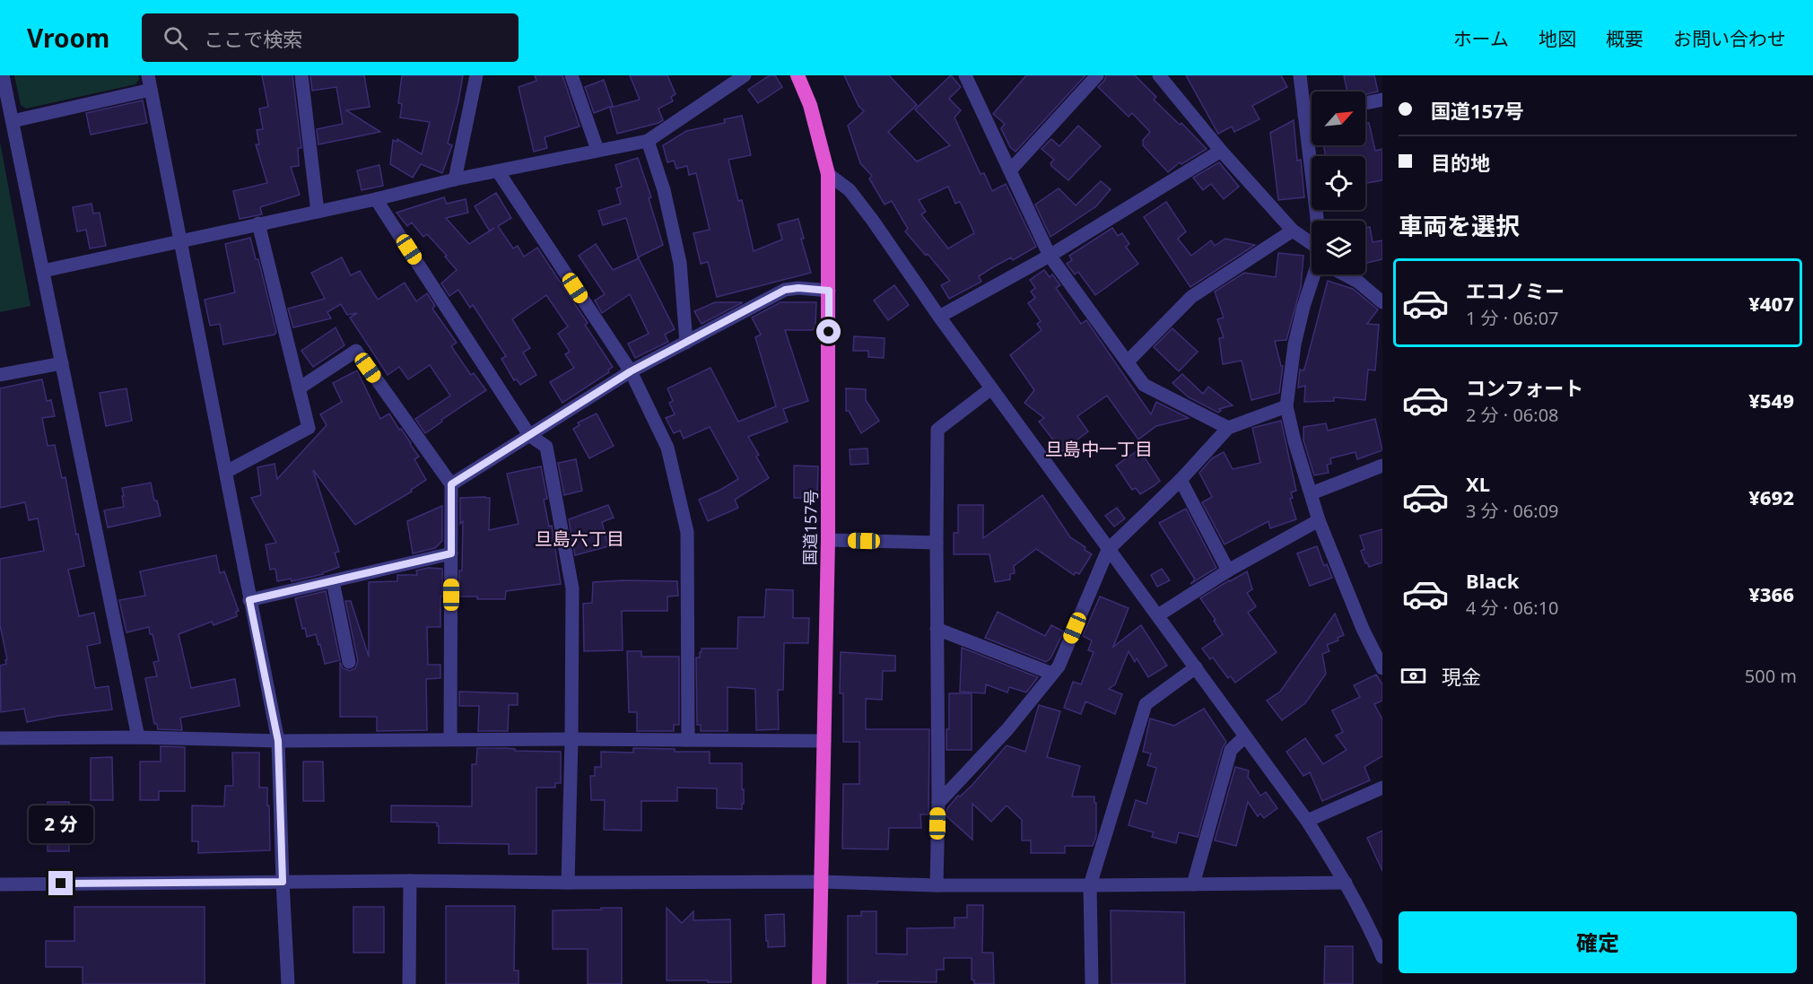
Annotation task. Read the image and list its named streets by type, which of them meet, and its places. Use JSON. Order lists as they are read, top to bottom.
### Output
{
  "streets": {
    "highway": ["国道157号"]
  },
  "districts": ["旦島中一丁目", "旦島六丁目"],
  "north": "top right",
  "page": {
    "header": "Vroom",
    "search": "ここで検索",
    "nav": [
      "ホーム",
      "地図",
      "概要",
      "お問い合わせ"
    ],
    "banner": ["国道157号", "目的地"],
    "heading": "車両を選択",
    "list": [
      {
        "name": "エコノミー",
        "note": "1 分 · 06:07",
        "value": "¥407"
      },
      {
        "name": "コンフォート",
        "note": "2 分 · 06:08",
        "value": "¥549"
      },
      {
        "name": "XL",
        "note": "3 分 · 06:09",
        "value": "¥692"
      },
      {
        "name": "Black",
        "note": "4 分 · 06:10",
        "value": "¥366"
      }
    ],
    "pay": ["現金", "500 m"],
    "bubble": "2 分",
    "buttons": "確定"
  }
}
